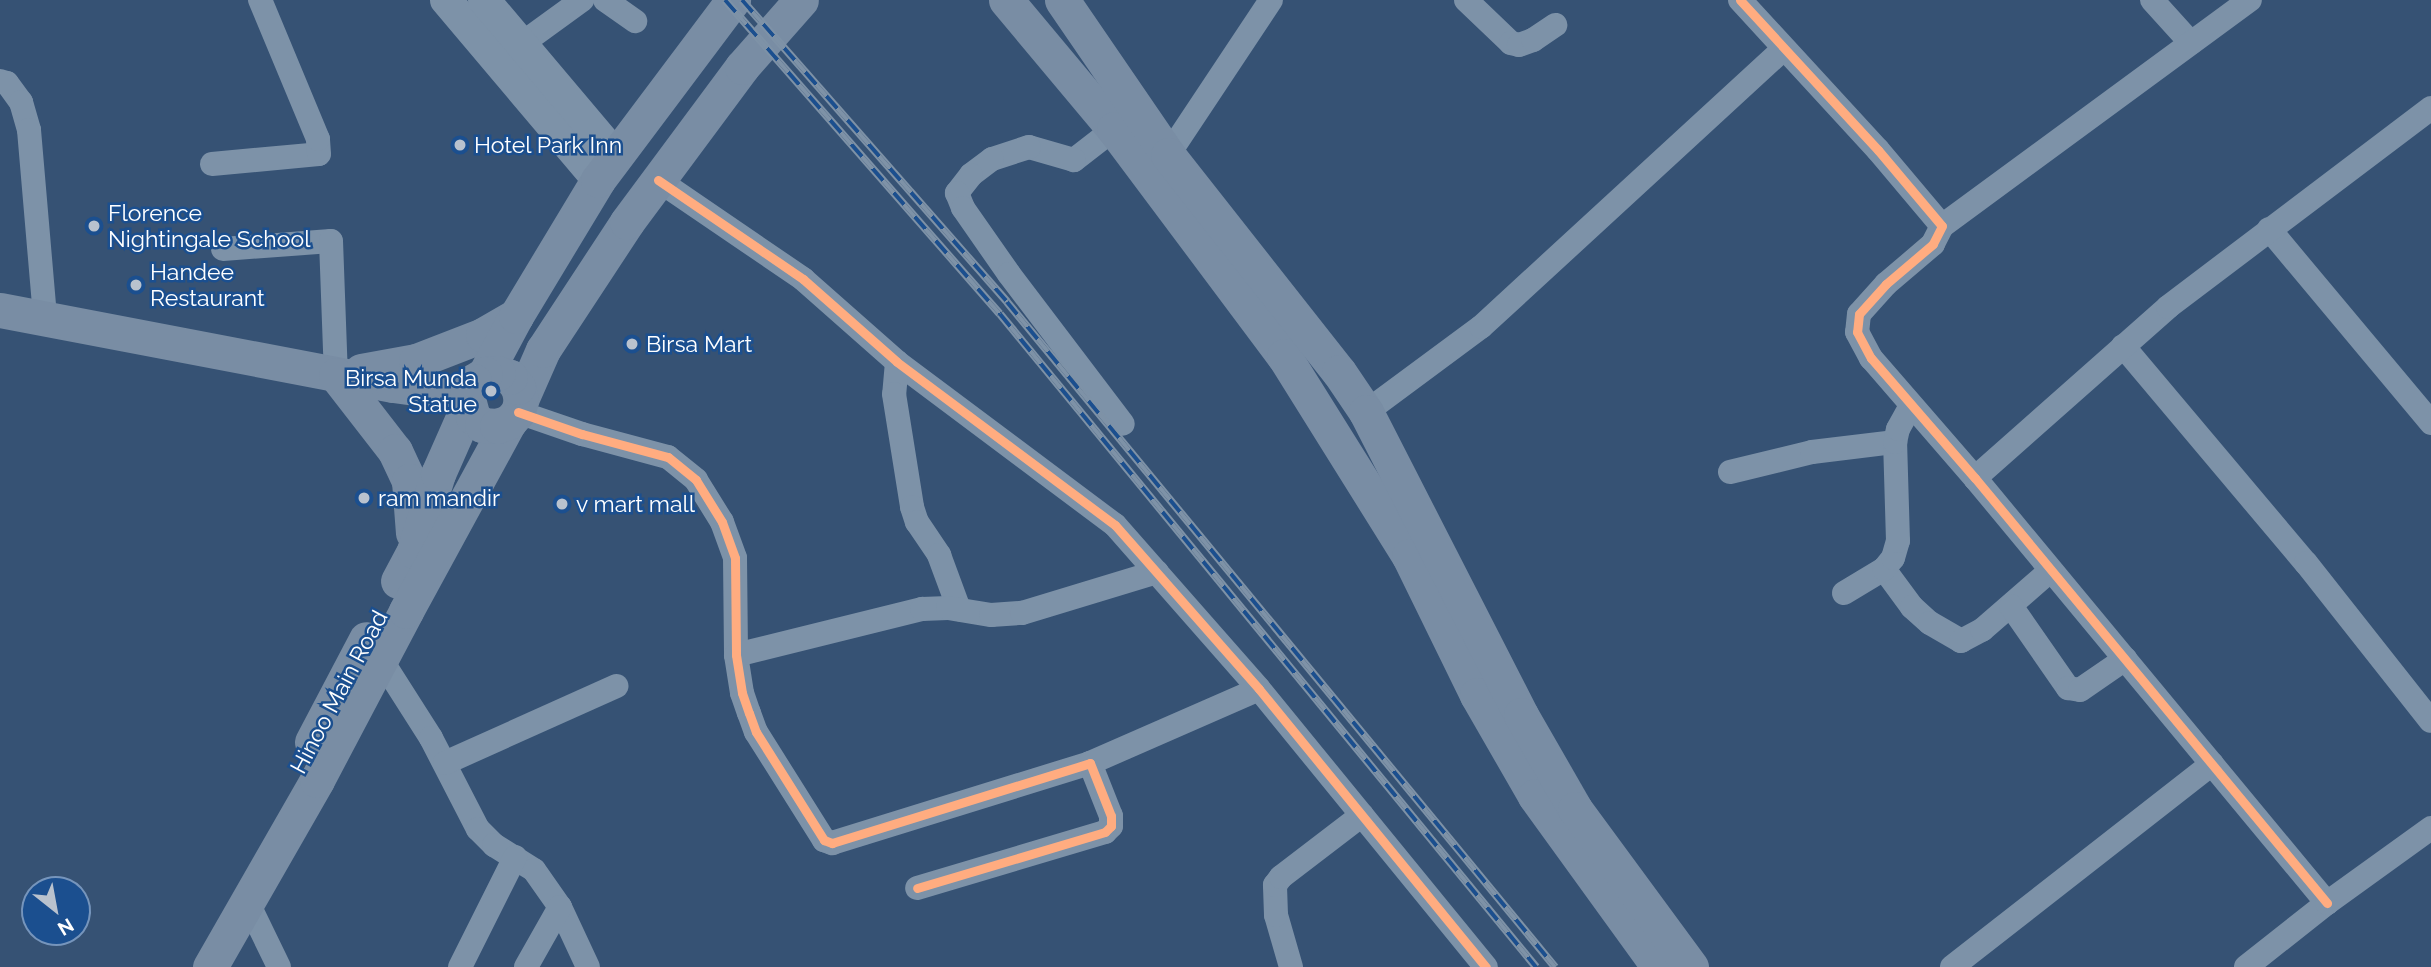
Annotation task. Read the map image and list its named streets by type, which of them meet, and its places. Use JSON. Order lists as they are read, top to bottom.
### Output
{
  "streets": {
    "main road": ["Hinoo Main Road"]
  },
  "places": [
    "Hotel Park Inn",
    "Florence Nightingale School",
    "Handee Restaurant",
    "Birsa Mart",
    "Birsa Munda Statue",
    "ram mandir",
    "v mart mall"
  ],
  "north": "bottom right"
}
